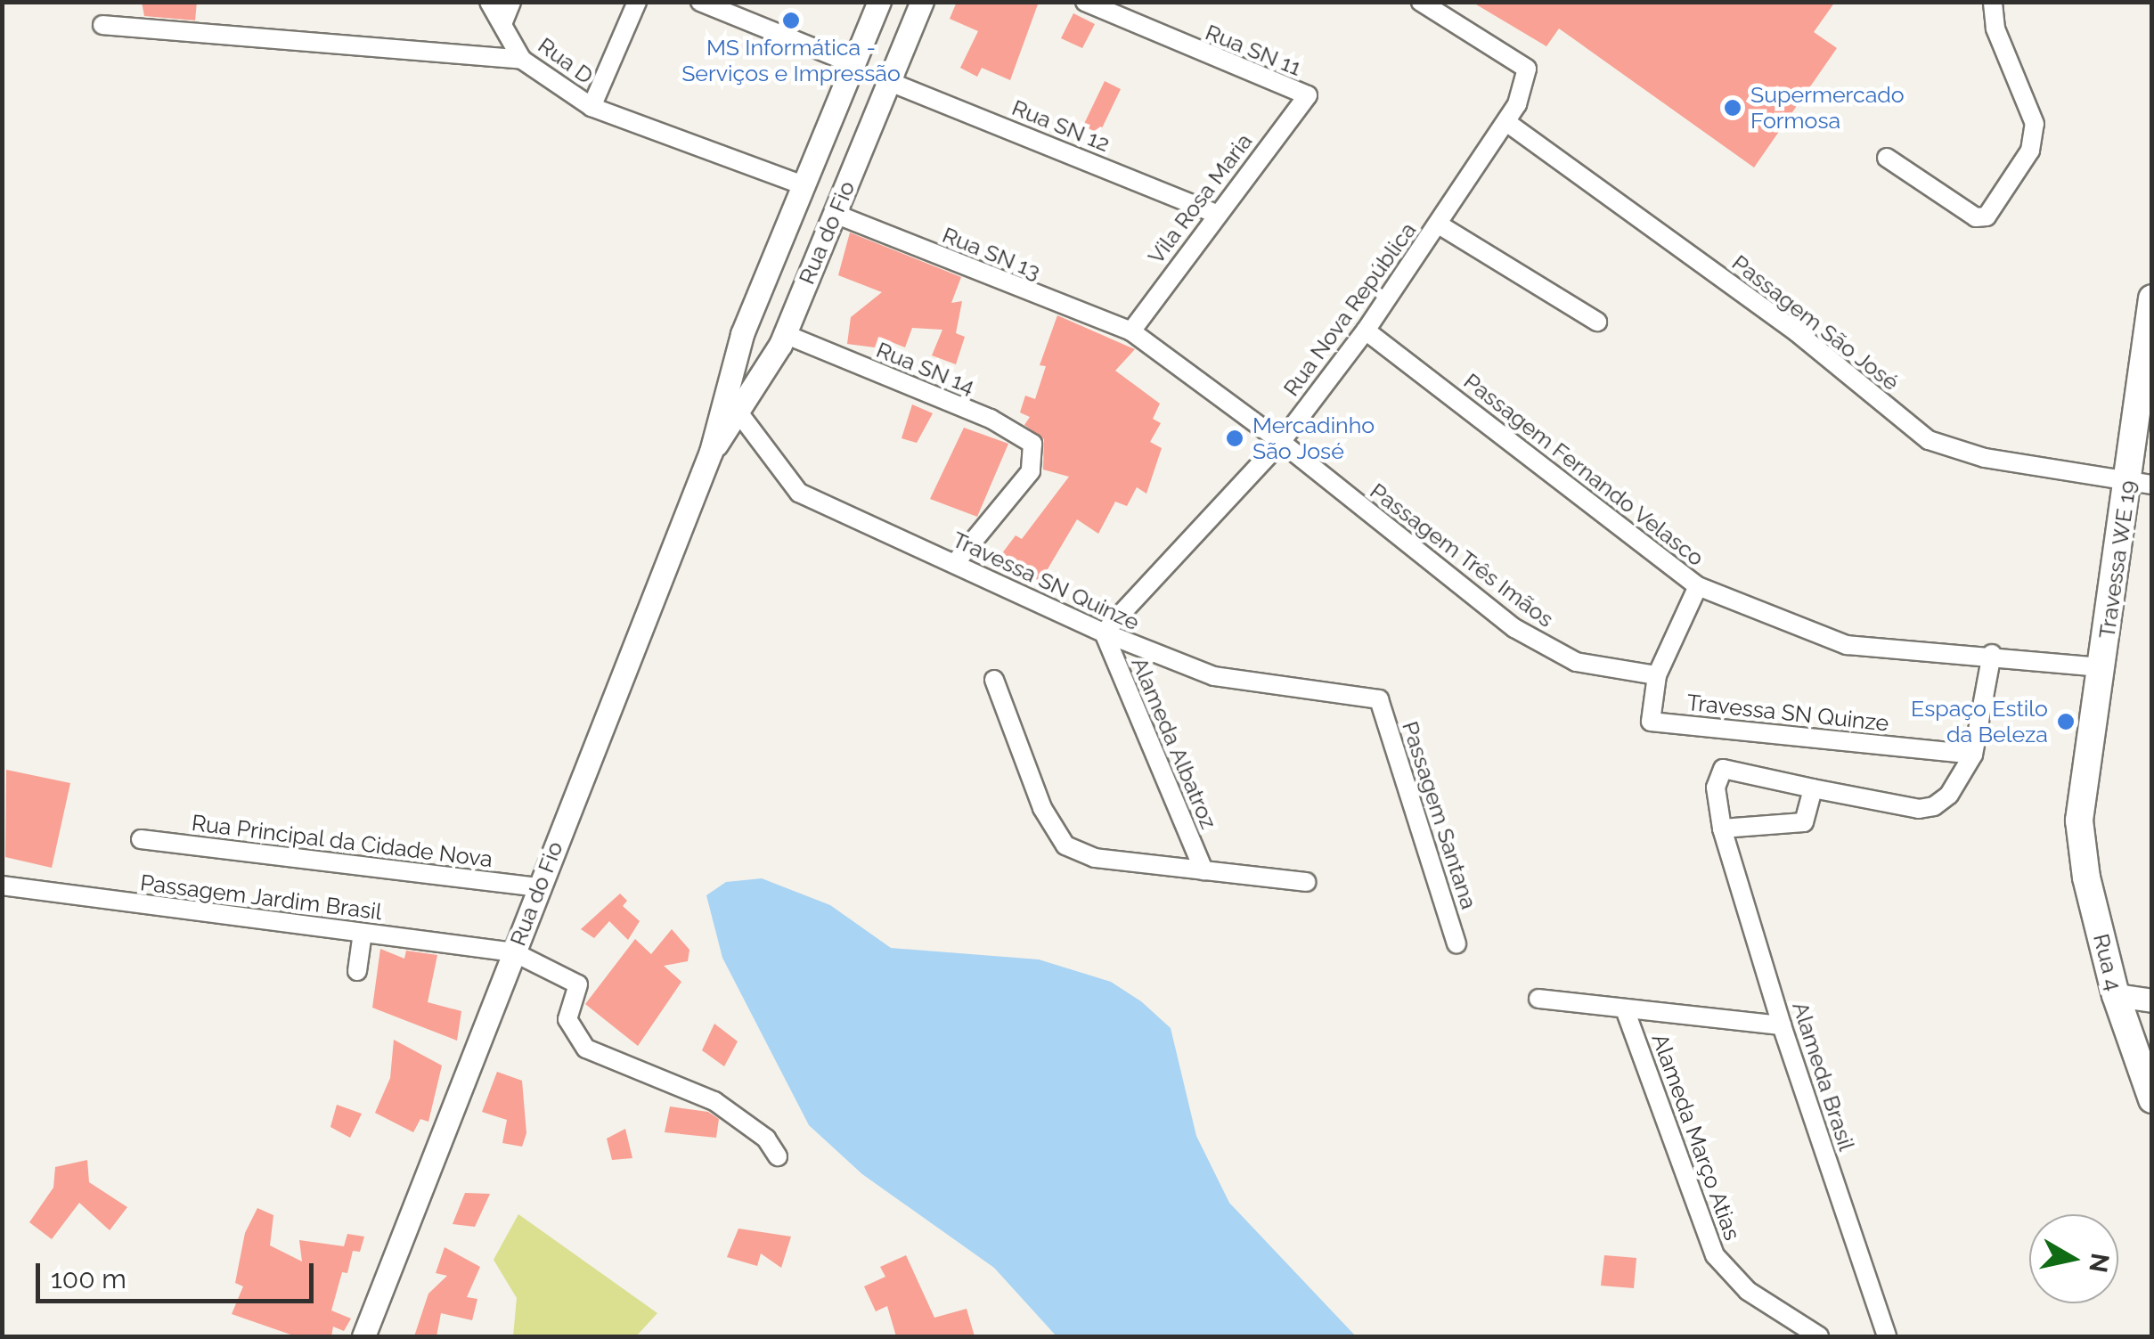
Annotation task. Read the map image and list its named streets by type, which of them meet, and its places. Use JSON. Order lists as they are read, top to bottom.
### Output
{
  "streets": {
    "main road": ["Travessa WE 19", "Rua 4"],
    "street": [
      "Rua SN 11",
      "Rua D",
      "Rua SN 12",
      "Vila Rosa Maria",
      "Rua do Fio",
      "Rua SN 13",
      "Rua Nova República",
      "Passagem São José",
      "Rua SN 14",
      "Passagem Fernando Velasco",
      "Passagem Três Imãos",
      "Travessa SN Quinze",
      "Alameda Albatroz",
      "Passagem Santana",
      "Rua Principal da Cidade Nova",
      "Passagem Jardim Brasil",
      "Alameda Brasil",
      "Alameda Março Atias"
    ]
  },
  "crossings": [
    ["Rua SN 11", "Vila Rosa Maria"],
    ["Rua SN 12", "Vila Rosa Maria"],
    ["Rua SN 12", "Rua do Fio"],
    ["Vila Rosa Maria", "Rua SN 13"],
    ["Vila Rosa Maria", "Passagem Três Imãos"],
    ["Rua do Fio", "Rua SN 13"],
    ["Rua do Fio", "Rua SN 14"],
    ["Rua do Fio", "Travessa SN Quinze"],
    ["Rua do Fio", "Rua Principal da Cidade Nova"],
    ["Rua do Fio", "Passagem Jardim Brasil"],
    ["Rua SN 13", "Passagem Três Imãos"],
    ["Rua Nova República", "Passagem São José"],
    ["Rua Nova República", "Passagem Fernando Velasco"],
    ["Rua Nova República", "Passagem Três Imãos"],
    ["Rua Nova República", "Travessa SN Quinze"],
    ["Rua Nova República", "Alameda Albatroz"],
    ["Passagem São José", "Travessa WE 19"],
    ["Rua SN 14", "Travessa SN Quinze"],
    ["Passagem Fernando Velasco", "Travessa WE 19"],
    ["Passagem Três Imãos", "Travessa SN Quinze"],
    ["Travessa WE 19", "Rua 4"],
    ["Travessa SN Quinze", "Alameda Albatroz"],
    ["Travessa SN Quinze", "Passagem Santana"]
  ],
  "places": [
    "MS Informática - Serviços e Impressão",
    "Supermercado Formosa",
    "Mercadinho São José",
    "Espaço Estilo da Beleza"
  ],
  "scale_bar": "100 m",
  "north": "right"
}
